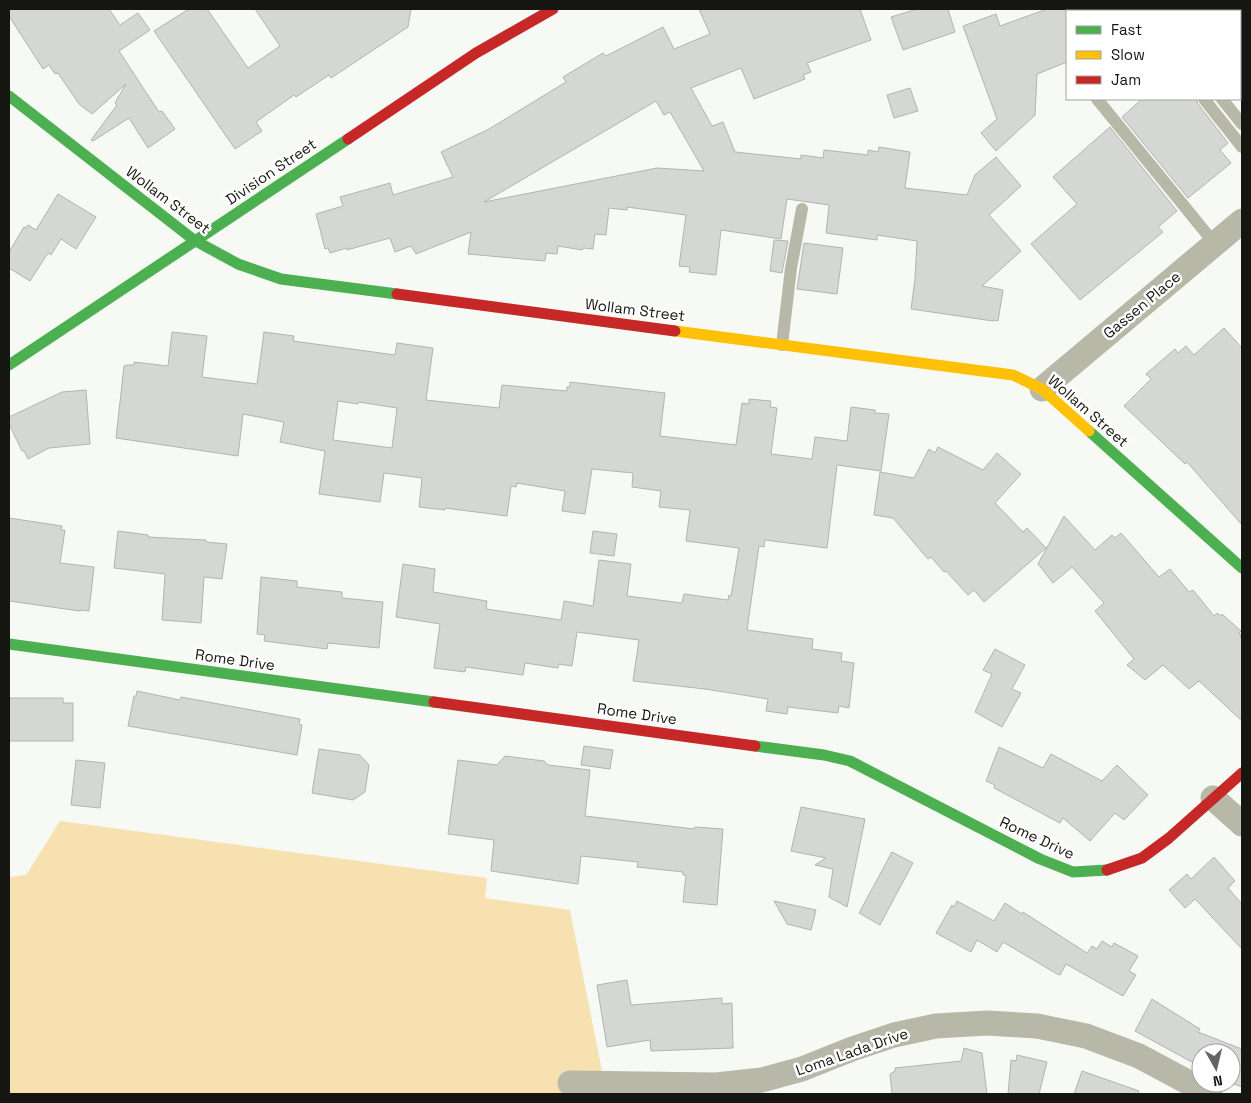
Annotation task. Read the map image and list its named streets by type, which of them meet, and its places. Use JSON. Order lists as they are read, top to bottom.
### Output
{
  "streets": {
    "street": [
      "Division Street",
      "Wollam Street",
      "Gassen Place",
      "Rome Drive",
      "Loma Lada Drive"
    ]
  },
  "crossings": [
    ["Division Street", "Wollam Street"],
    ["Wollam Street", "Gassen Place"]
  ],
  "legend": ["Fast", "Slow", "Jam"],
  "north": "bottom"
}
